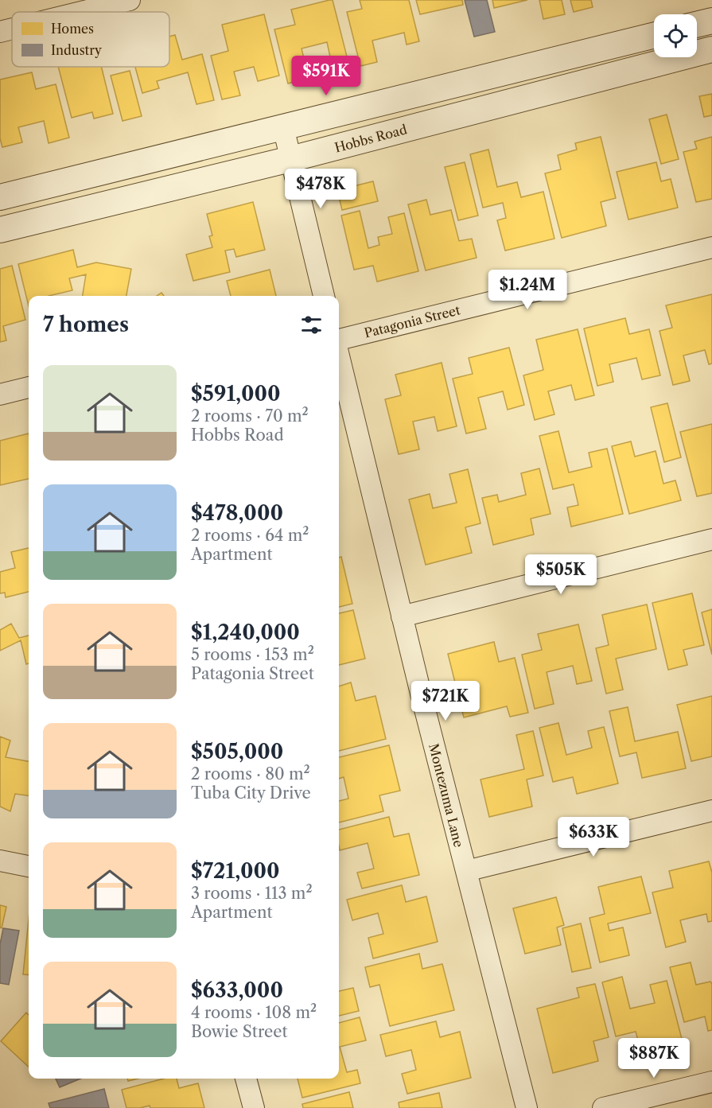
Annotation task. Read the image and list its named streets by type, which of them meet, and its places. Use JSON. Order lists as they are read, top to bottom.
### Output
{
  "streets": {
    "street": ["Hobbs Road", "Patagonia Street", "Montezuma Lane"]
  },
  "legend": ["Homes", "Industry"],
  "page": {
    "price": [
      "$591K",
      "$478K",
      "$1.24M",
      "$505K",
      "$721K",
      "$633K",
      "$887K"
    ],
    "heading": "7 homes",
    "list": [
      {
        "name": "$591,000",
        "note": "2 rooms · 70 m² · Hobbs Road"
      },
      {
        "name": "$478,000",
        "note": "2 rooms · 64 m² · Apartment"
      },
      {
        "name": "$1,240,000",
        "note": "5 rooms · 153 m² · Patagonia Street"
      },
      {
        "name": "$505,000",
        "note": "2 rooms · 80 m² · Tuba City Drive"
      },
      {
        "name": "$721,000",
        "note": "3 rooms · 113 m² · Apartment"
      },
      {
        "name": "$633,000",
        "note": "4 rooms · 108 m² · Bowie Street"
      }
    ]
  }
}
